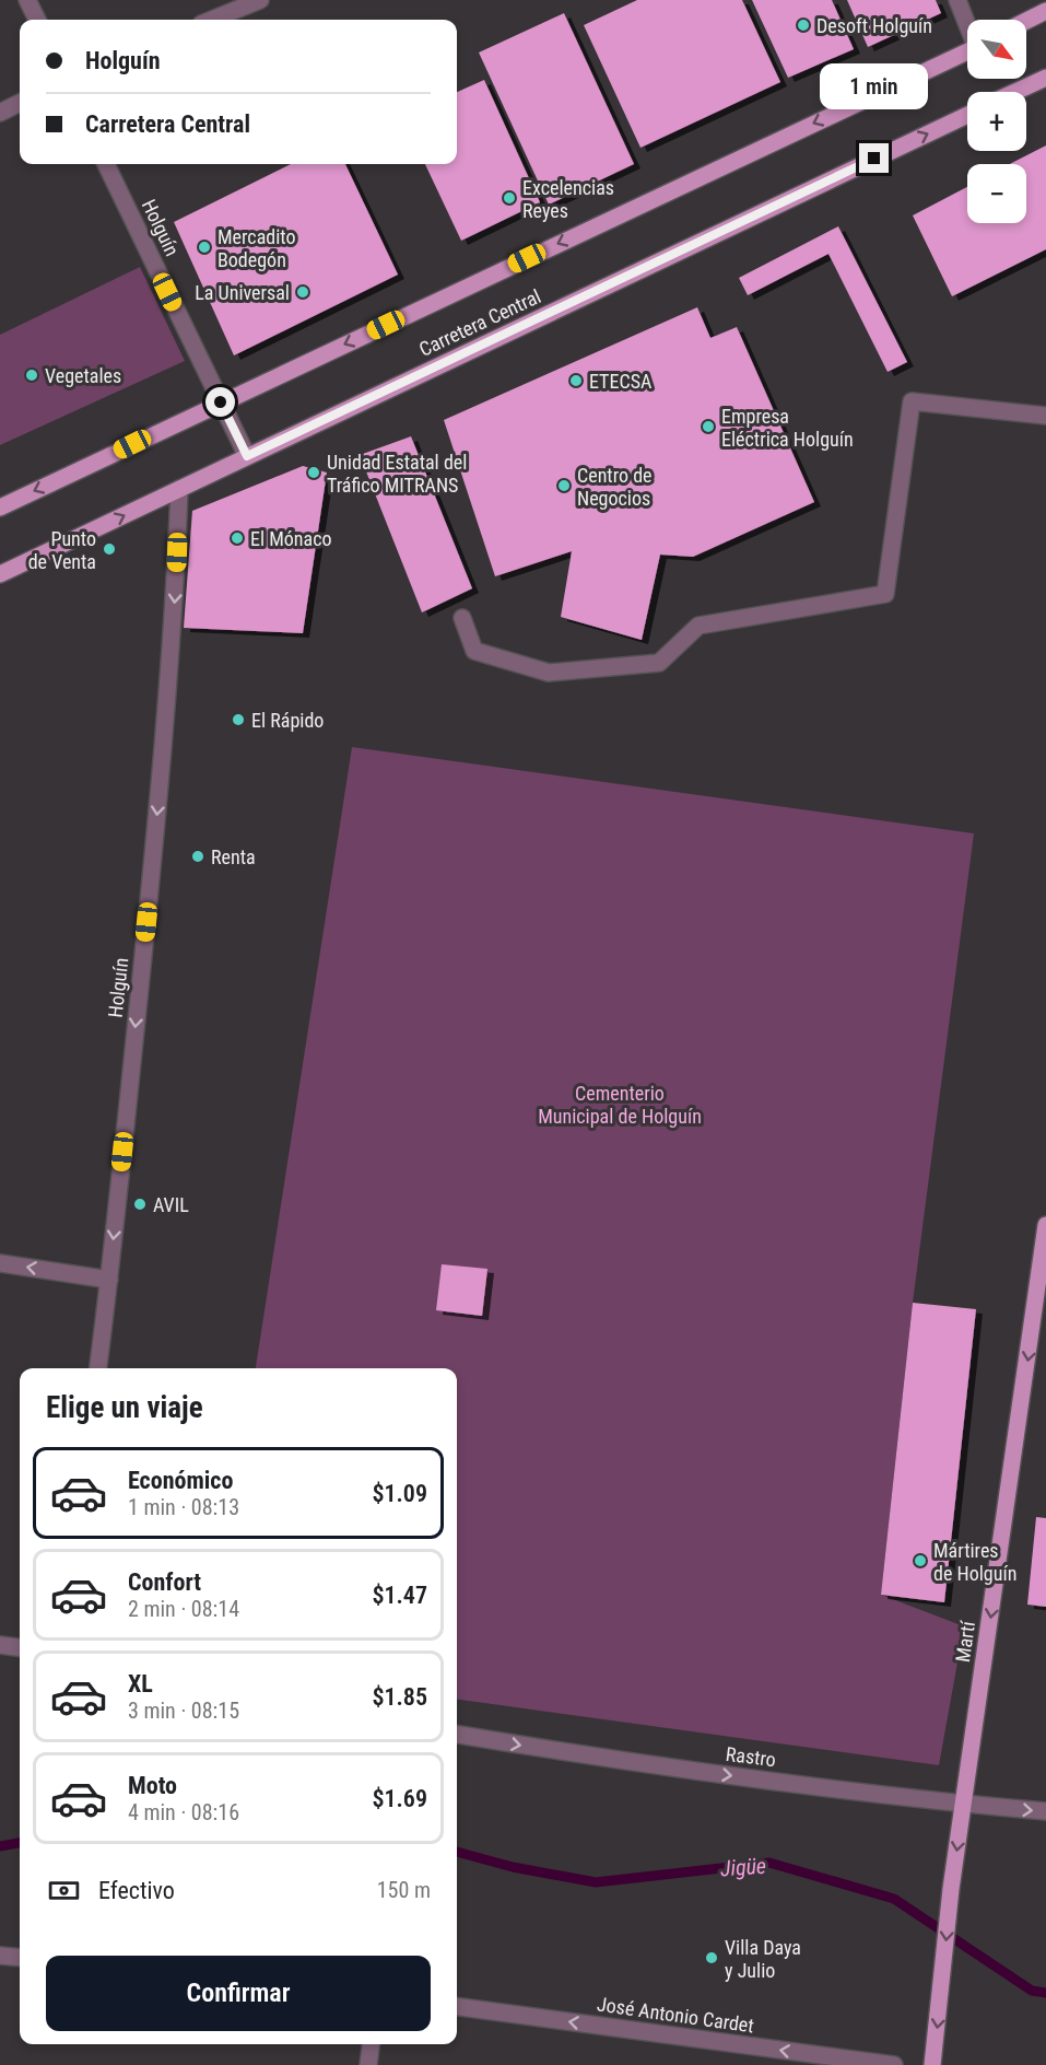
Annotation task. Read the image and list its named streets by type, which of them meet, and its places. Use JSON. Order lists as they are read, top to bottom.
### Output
{
  "streets": {
    "main road": ["Carretera Central", "Martí"],
    "street": ["Holguín", "Rastro", "José Antonio Cardet"]
  },
  "crossings": [
    ["Holguín", "Carretera Central"],
    ["Martí", "Rastro"]
  ],
  "one_way": [
    "Holguín",
    "Martí",
    "Rastro",
    "José Antonio Cardet"
  ],
  "water": ["Jigüe"],
  "parks": ["Cementerio Municipal de Holguín"],
  "places": [
    "Desoft Holguín",
    "Excelencias Reyes",
    "Mercadito Bodegón",
    "La Universal",
    "Vegetales",
    "ETECSA",
    "Empresa Eléctrica Holguín",
    "Unidad Estatal del Tráfico MITRANS",
    "Centro de Negocios",
    "El Mónaco",
    "Punto de Venta",
    "El Rápido",
    "Renta",
    "AVIL",
    "Mártires de Holguín",
    "Villa Daya y Julio"
  ],
  "north": "bottom right",
  "page": {
    "map_buttons": ["+", "−"],
    "banner": ["Holguín", "Carretera Central"],
    "bubble": "1 min",
    "heading": "Elige un viaje",
    "list": [
      {
        "name": "Económico",
        "note": "1 min · 08:13",
        "value": "$1.09"
      },
      {
        "name": "Confort",
        "note": "2 min · 08:14",
        "value": "$1.47"
      },
      {
        "name": "XL",
        "note": "3 min · 08:15",
        "value": "$1.85"
      },
      {
        "name": "Moto",
        "note": "4 min · 08:16",
        "value": "$1.69"
      }
    ],
    "pay": ["Efectivo", "150 m"],
    "buttons": "Confirmar"
  }
}
